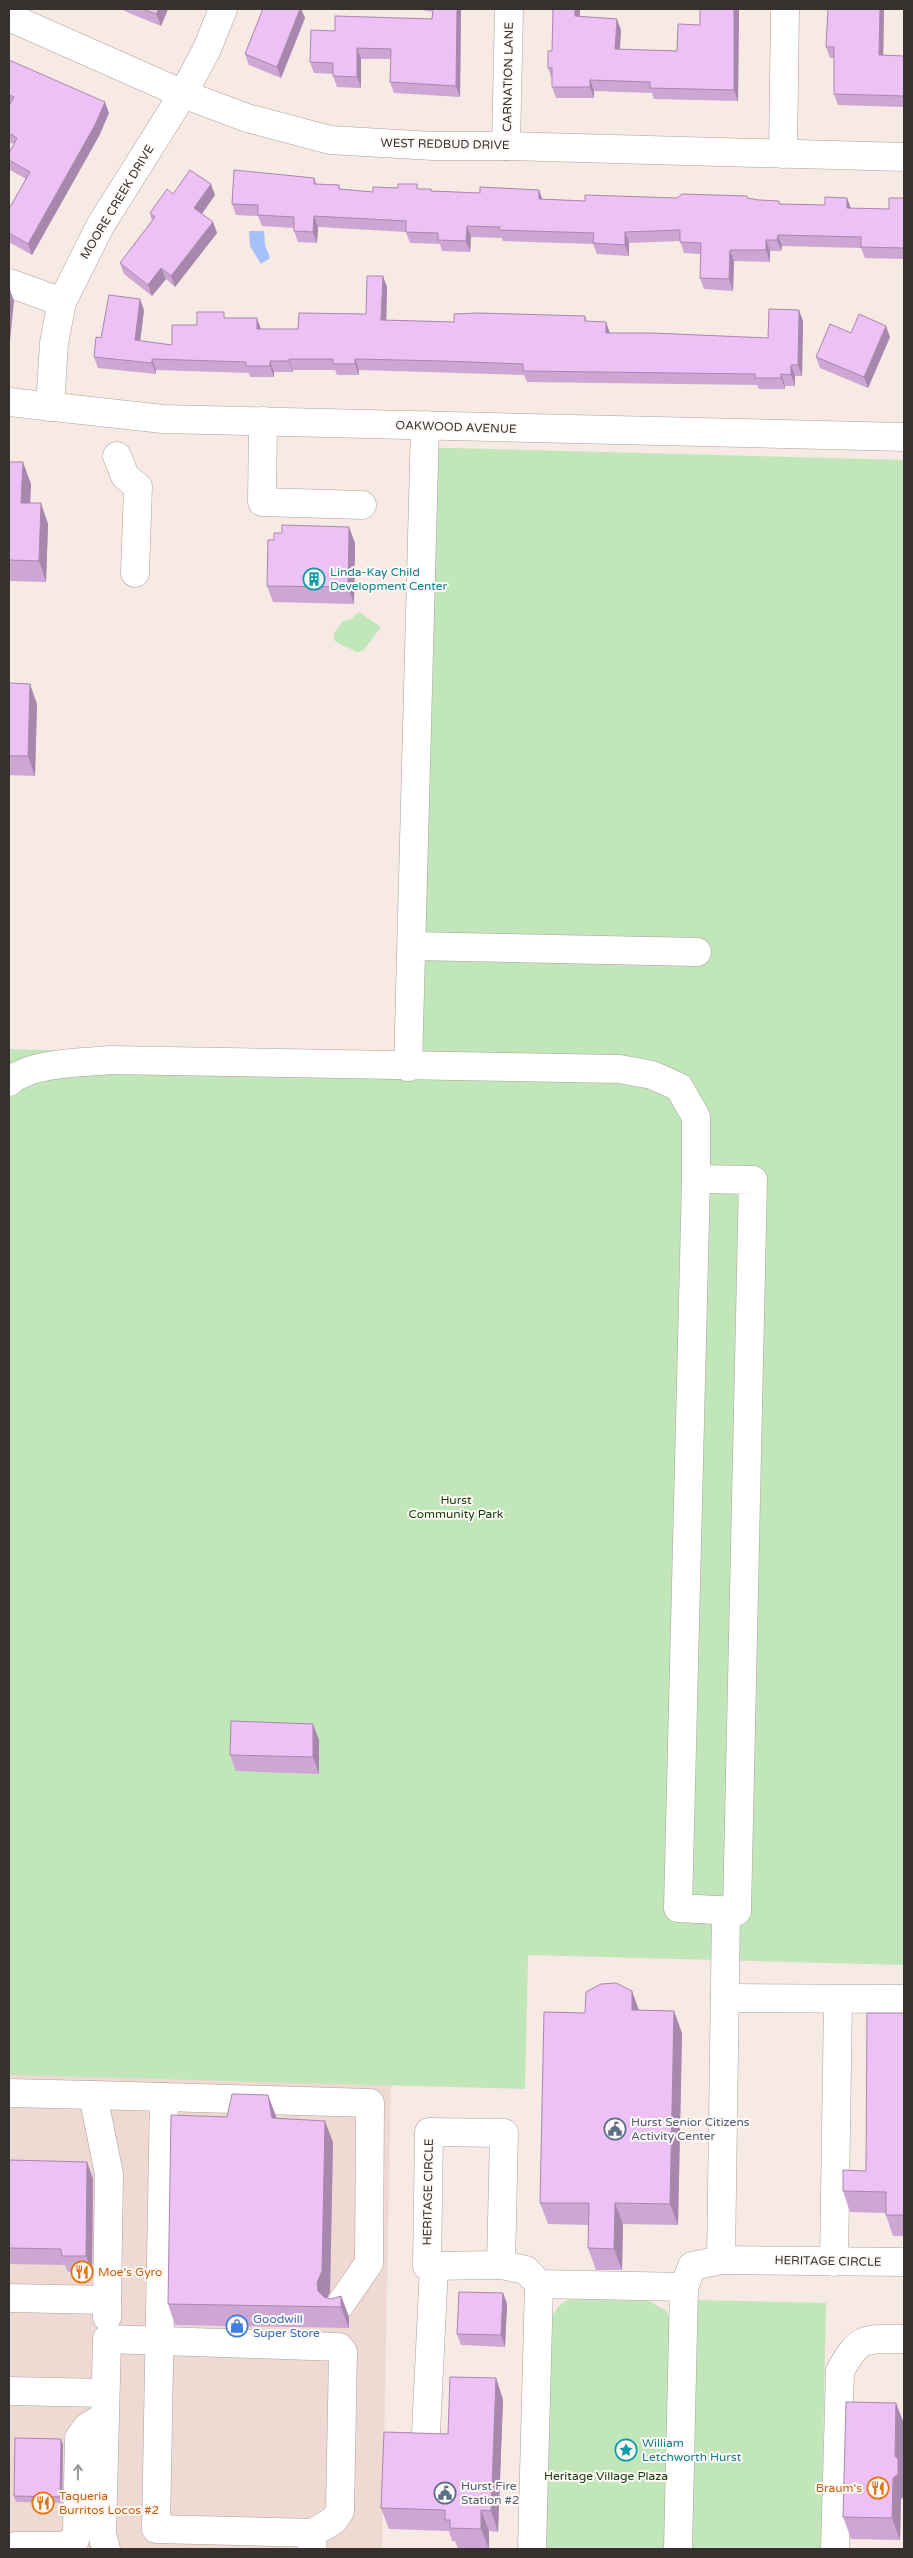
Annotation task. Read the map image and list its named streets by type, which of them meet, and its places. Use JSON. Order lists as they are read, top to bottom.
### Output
{
  "streets": {
    "street": [
      "CARNATION LANE",
      "WEST REDBUD DRIVE",
      "MOORE CREEK DRIVE",
      "OAKWOOD AVENUE",
      "HERITAGE CIRCLE"
    ]
  },
  "crossings": [
    ["CARNATION LANE", "WEST REDBUD DRIVE"],
    ["WEST REDBUD DRIVE", "MOORE CREEK DRIVE"],
    ["MOORE CREEK DRIVE", "OAKWOOD AVENUE"]
  ],
  "parks": ["Hurst Community Park", "Heritage Village Plaza"],
  "places": {
    "building": ["Linda-Kay Child Development Center"],
    "public building": ["Hurst Senior Citizens Activity Center", "Hurst Fire Station #2"],
    "restaurant": ["Moe's Gyro", "Braum's", "Taqueria Burritos Locos #2"],
    "shop": ["Goodwill Super Store"],
    "place": ["William Letchworth Hurst"]
  }
}
